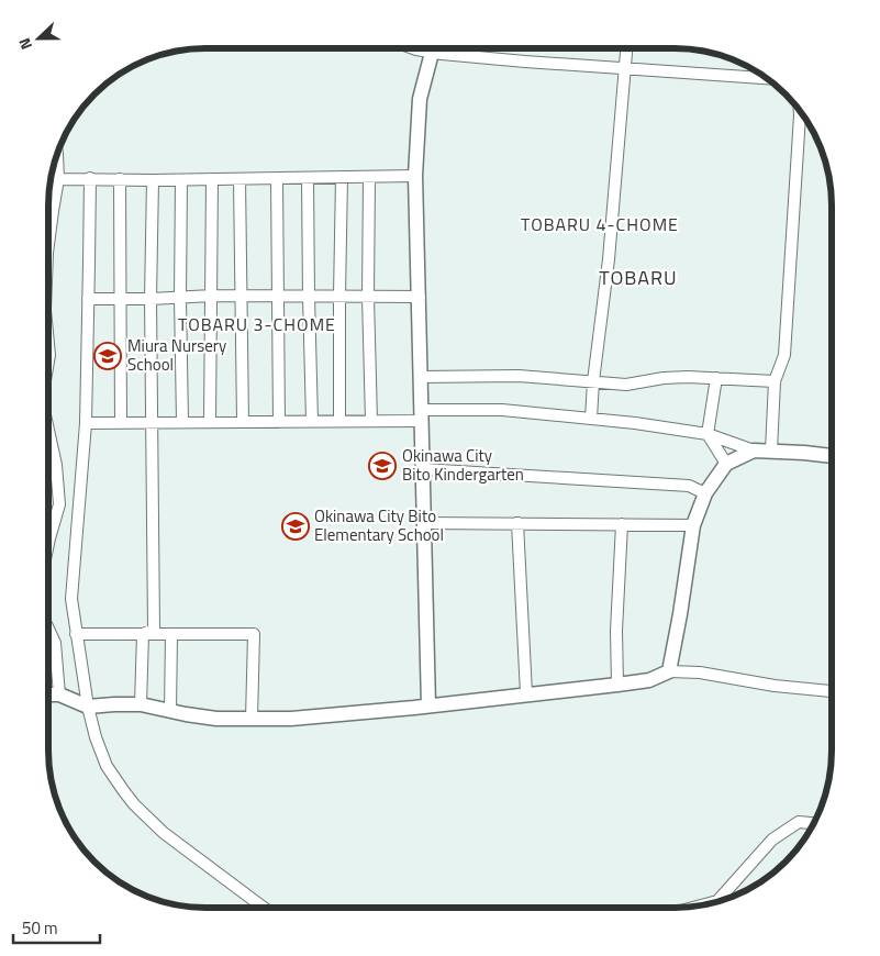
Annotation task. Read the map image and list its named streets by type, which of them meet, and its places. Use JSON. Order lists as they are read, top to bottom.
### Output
{
  "districts": ["TOBARU 4-CHOME", "TOBARU", "TOBARU 3-CHOME"],
  "places": {
    "school or university": ["Miura Nursery School", "Okinawa City Bito Kindergarten", "Okinawa City Bito Elementary School"]
  },
  "scale_bar": "50 m",
  "north": "left"
}
